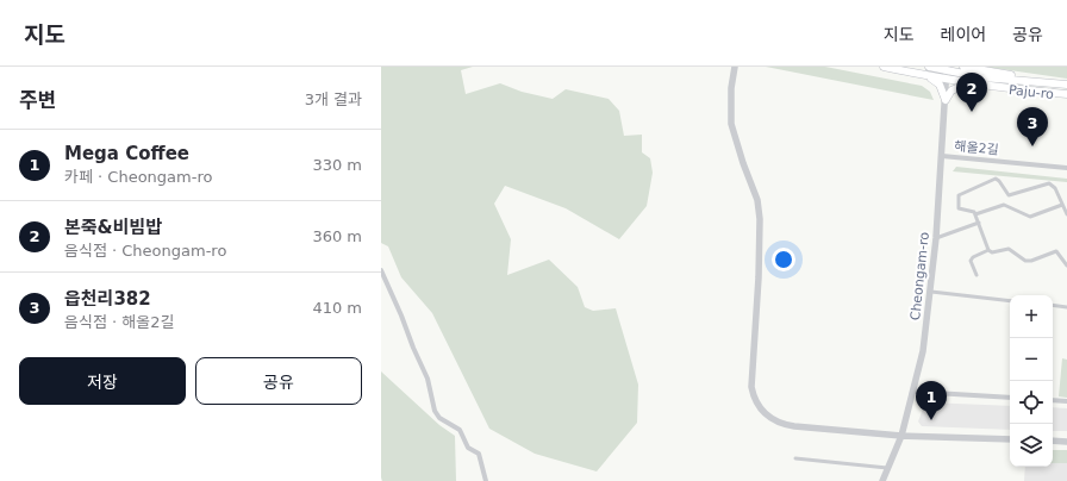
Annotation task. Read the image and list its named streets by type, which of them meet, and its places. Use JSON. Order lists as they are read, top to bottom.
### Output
{
  "streets": {
    "main road": ["Paju-ro"],
    "street": ["해올2길", "Cheongam-ro"]
  },
  "crossings": [
    ["Paju-ro", "Cheongam-ro"],
    ["해올2길", "Cheongam-ro"]
  ],
  "page": {
    "header": "지도",
    "nav": ["지도", "레이어", "공유"],
    "heading": ["주변", "3개 결과"],
    "pins": ["2", "3", "1"],
    "list": [
      {
        "mark": "1",
        "name": "Mega Coffee",
        "note": "카페 · Cheongam-ro",
        "value": "330 m"
      },
      {
        "mark": "2",
        "name": "본죽&비빔밥",
        "note": "음식점 · Cheongam-ro",
        "value": "360 m"
      },
      {
        "mark": "3",
        "name": "읍천리382",
        "note": "음식점 · 해올2길",
        "value": "410 m"
      }
    ],
    "map_buttons": ["+", "−"],
    "buttons": ["저장", "공유"]
  }
}
